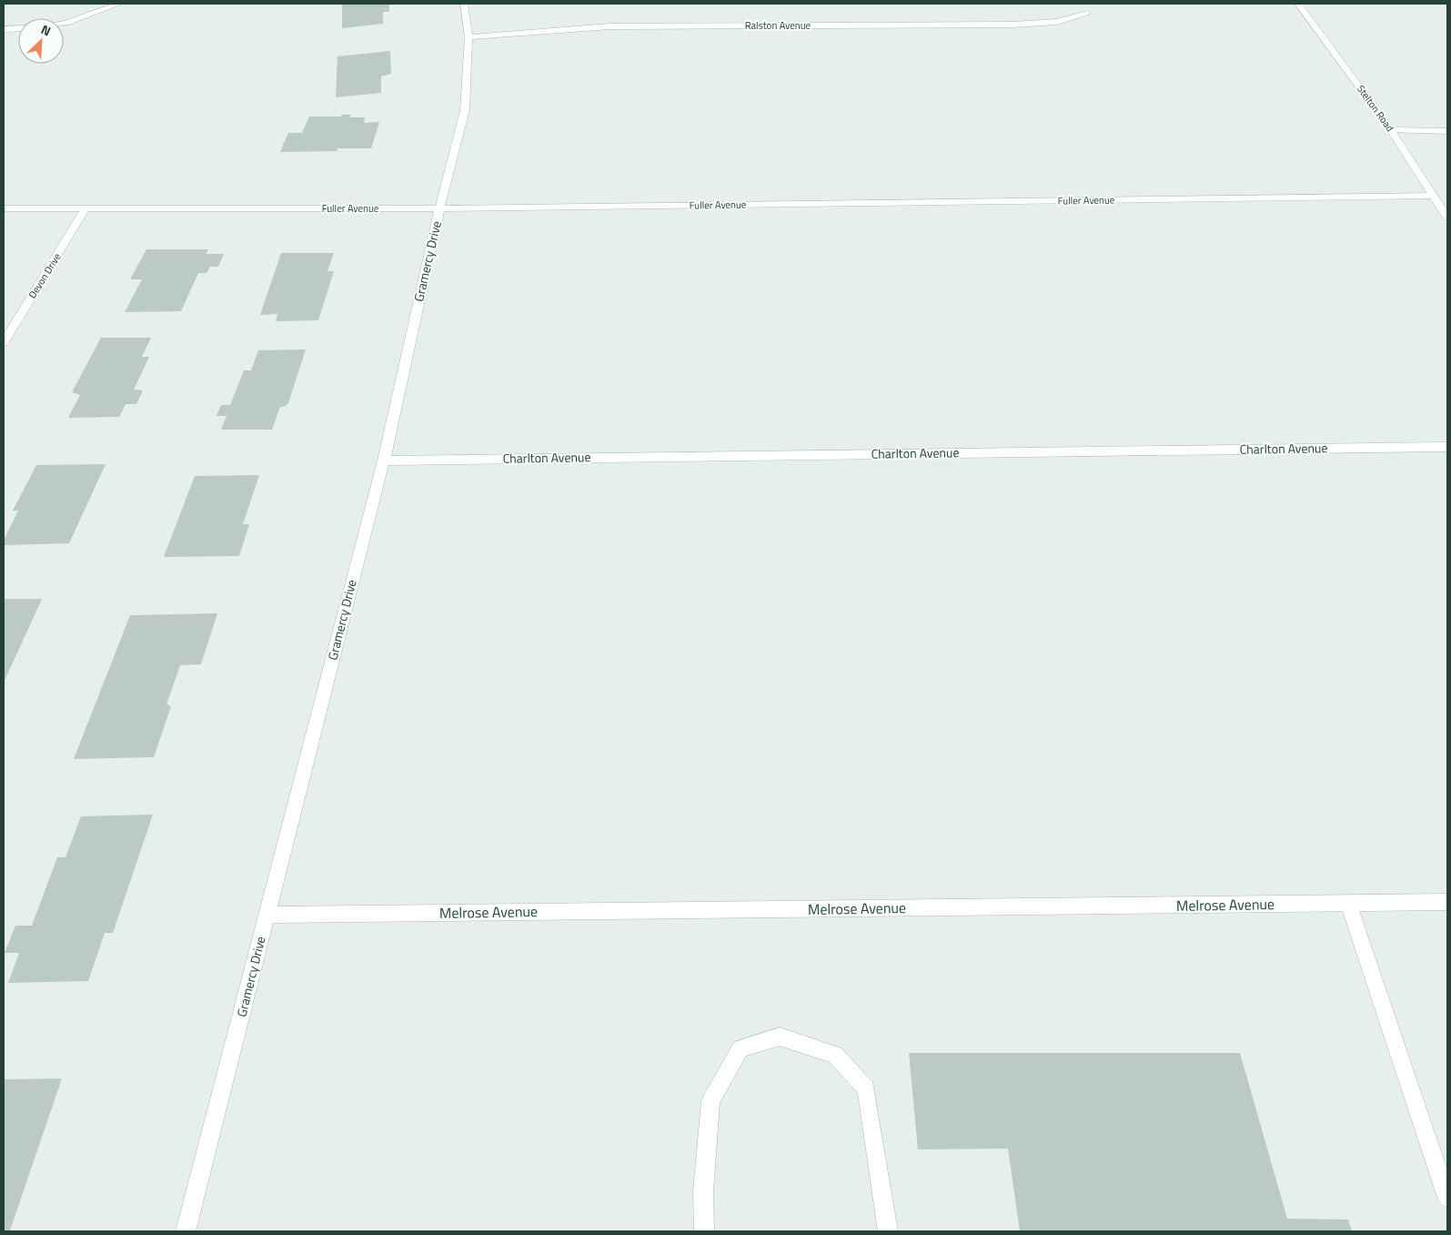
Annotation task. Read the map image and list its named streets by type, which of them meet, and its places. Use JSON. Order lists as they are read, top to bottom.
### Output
{
  "streets": {
    "street": [
      "Ralston Avenue",
      "Stelton Road",
      "Fuller Avenue",
      "Gramercy Drive",
      "Devon Drive",
      "Charlton Avenue",
      "Melrose Avenue"
    ]
  },
  "crossings": [
    ["Ralston Avenue", "Gramercy Drive"],
    ["Stelton Road", "Fuller Avenue"],
    ["Fuller Avenue", "Gramercy Drive"],
    ["Fuller Avenue", "Devon Drive"],
    ["Gramercy Drive", "Charlton Avenue"],
    ["Gramercy Drive", "Melrose Avenue"]
  ],
  "north": "top right"
}
